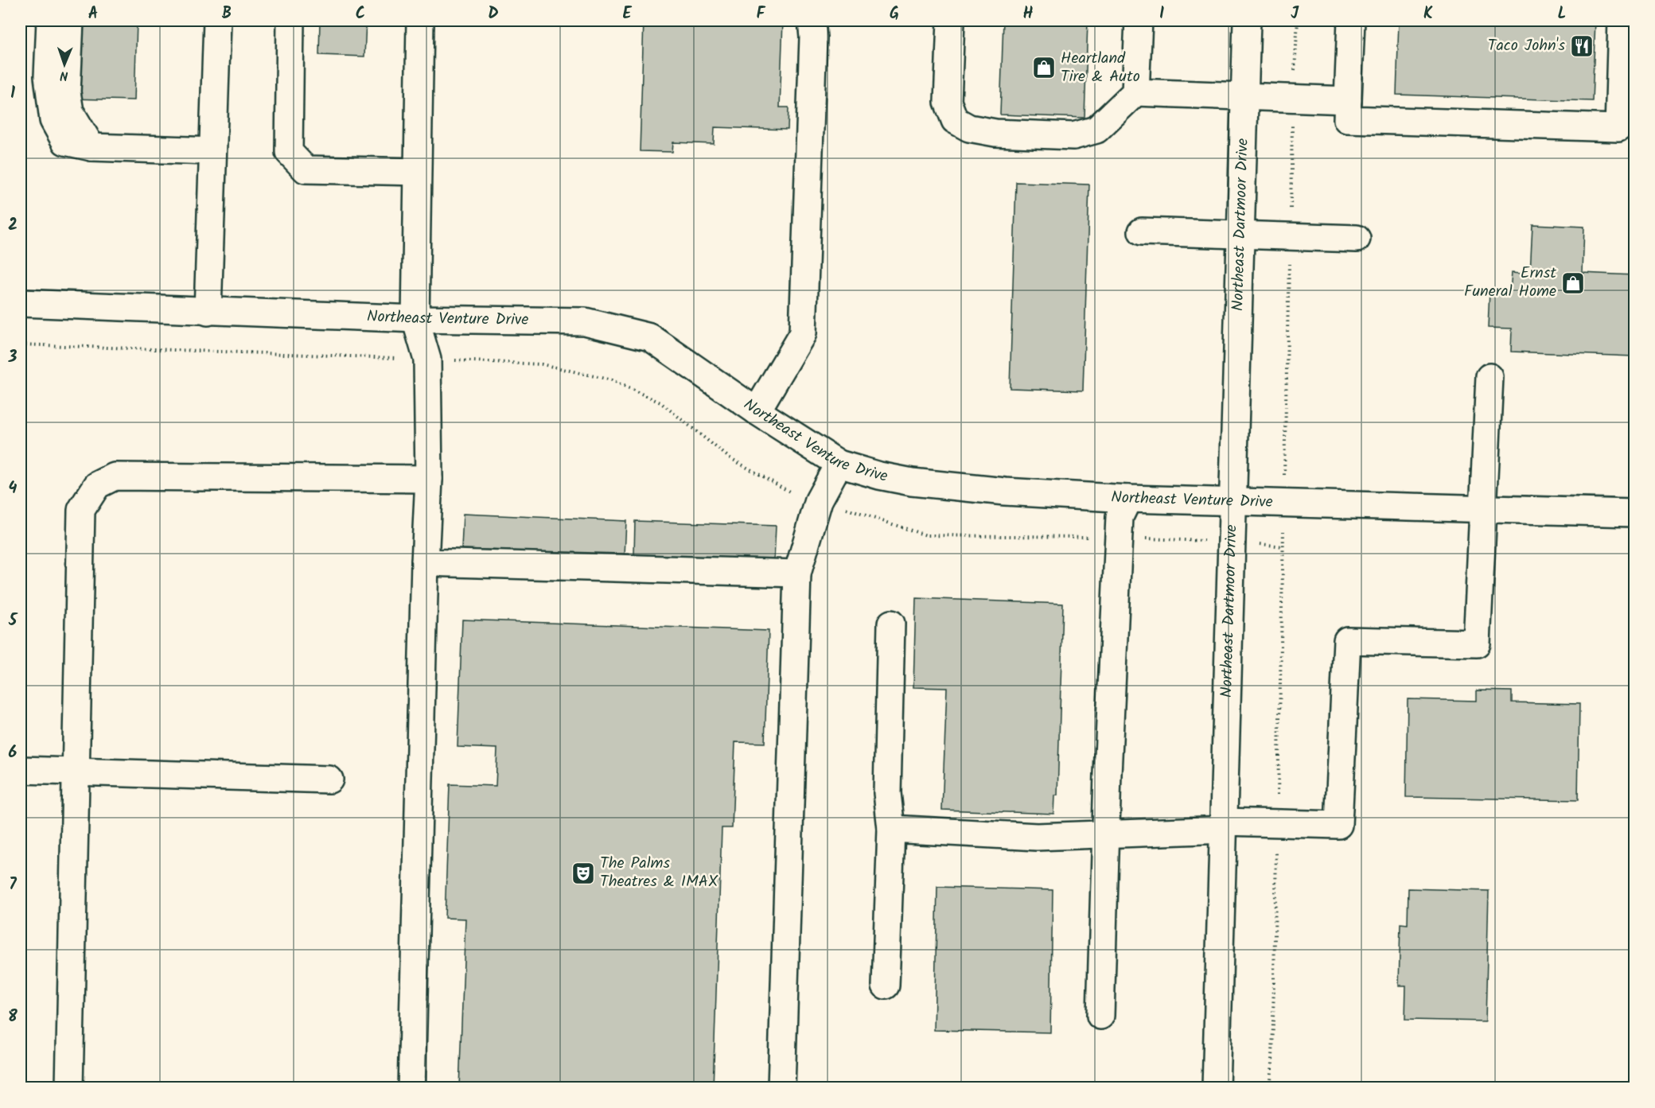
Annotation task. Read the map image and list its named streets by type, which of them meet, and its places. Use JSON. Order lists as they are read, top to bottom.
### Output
{
  "streets": {
    "street": ["Northeast Dartmoor Drive", "Northeast Venture Drive"]
  },
  "crossings": [
    ["Northeast Dartmoor Drive", "Northeast Venture Drive"]
  ],
  "places": {
    "restaurant": ["Taco John's"],
    "shop": ["Heartland Tire & Auto", "Ernst Funeral Home"],
    "theatre": ["The Palms Theatres & IMAX"]
  },
  "north": "bottom",
  "grid": {
    "columns": [
      "A",
      "B",
      "C",
      "D",
      "E",
      "F",
      "G",
      "H",
      "I",
      "J",
      "K",
      "L"
    ],
    "rows": [
      "1",
      "2",
      "3",
      "4",
      "5",
      "6",
      "7",
      "8"
    ]
  }
}
